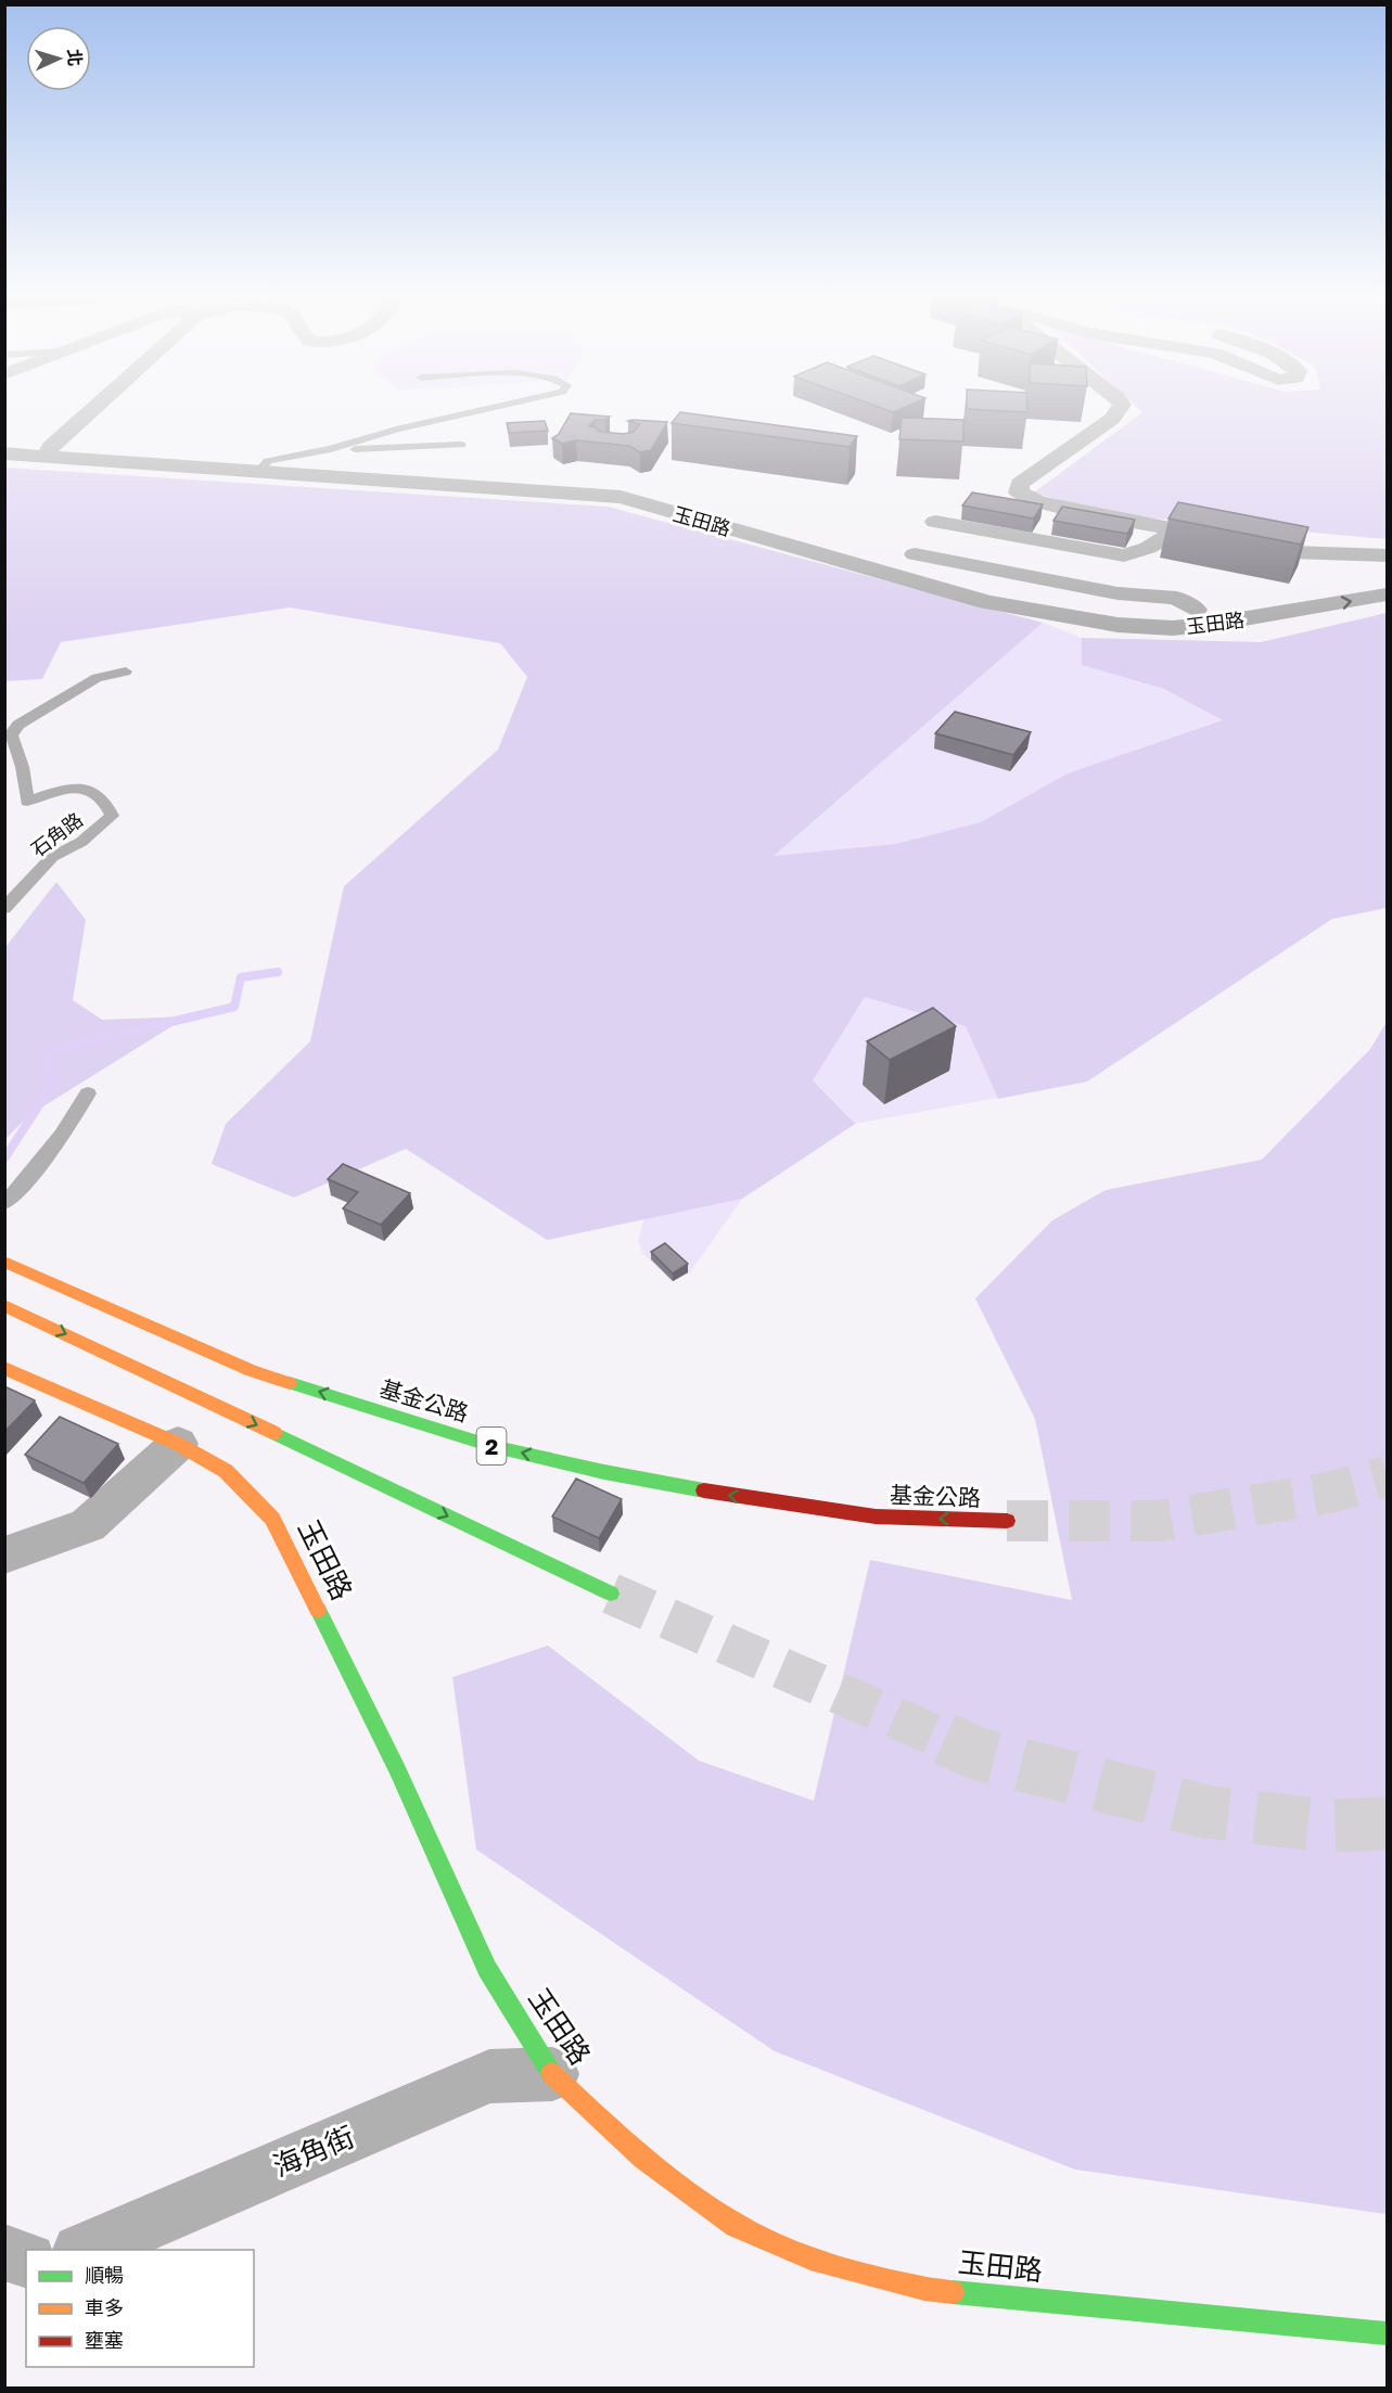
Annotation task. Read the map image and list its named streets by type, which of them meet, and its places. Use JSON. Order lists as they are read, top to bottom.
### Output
{
  "streets": {
    "main road": ["玉田路", "基金公路", "2"],
    "street": ["海角街"],
    "lane": ["石角路"]
  },
  "crossings": [
    ["玉田路", "海角街"]
  ],
  "legend": ["順暢", "車多", "壅塞"],
  "north": "right"
}
